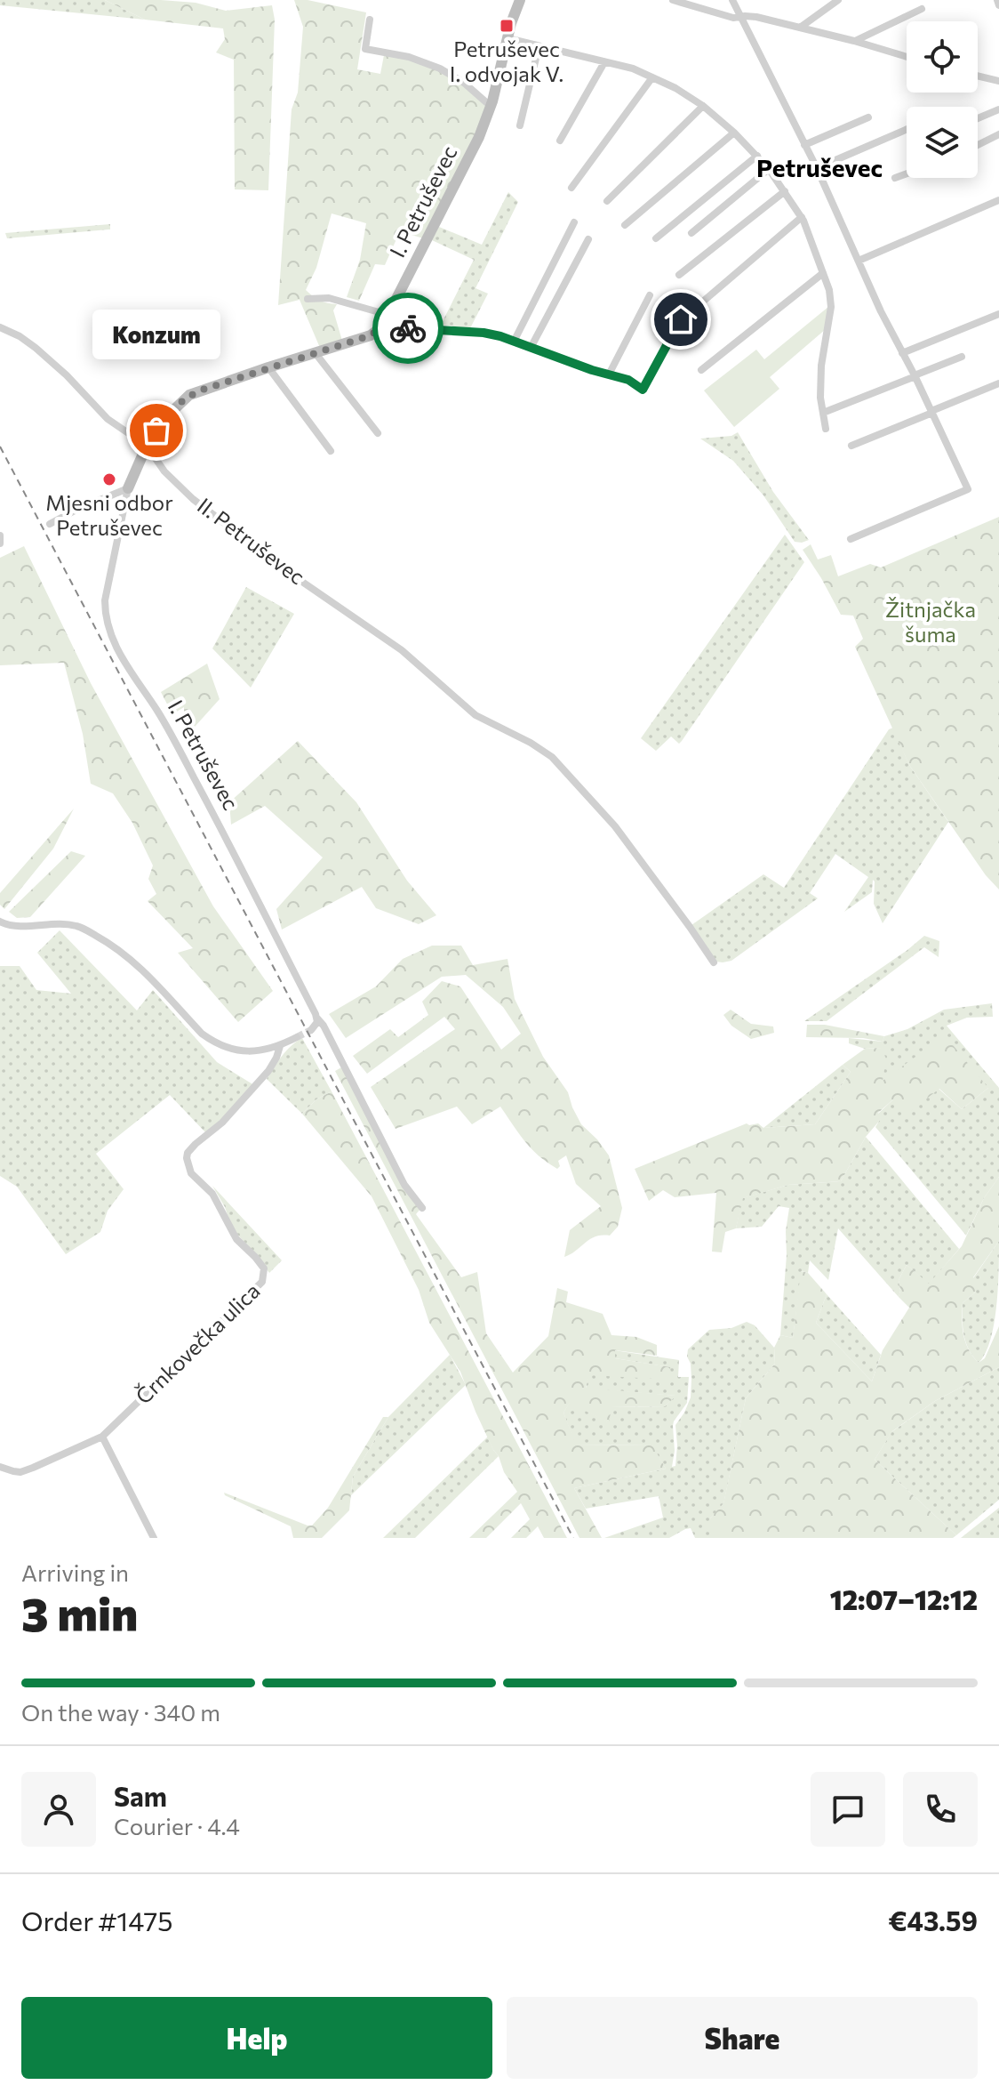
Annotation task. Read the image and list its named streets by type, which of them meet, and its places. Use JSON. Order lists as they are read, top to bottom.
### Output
{
  "streets": {
    "street": ["I. Petruševec", "II. Petruševec", "Črnkovečka ulica"]
  },
  "crossings": [
    ["I. Petruševec", "II. Petruševec"]
  ],
  "districts": ["Petruševec"],
  "parks": ["Žitnjačka šuma"],
  "places": {
    "transit": ["Petruševec I. odvojak V."],
    "other": ["Konzum", "Mjesni odbor Petruševec"]
  },
  "page": {
    "bubble": "Konzum",
    "heading": ["3 min", "Arriving in", "12:07–12:12"],
    "panel": [
      "Sam",
      "Courier · 4.4",
      "Order #1475",
      "€43.59"
    ],
    "bar": "On the way · 340 m",
    "buttons": ["Help", "Share"]
  }
}
